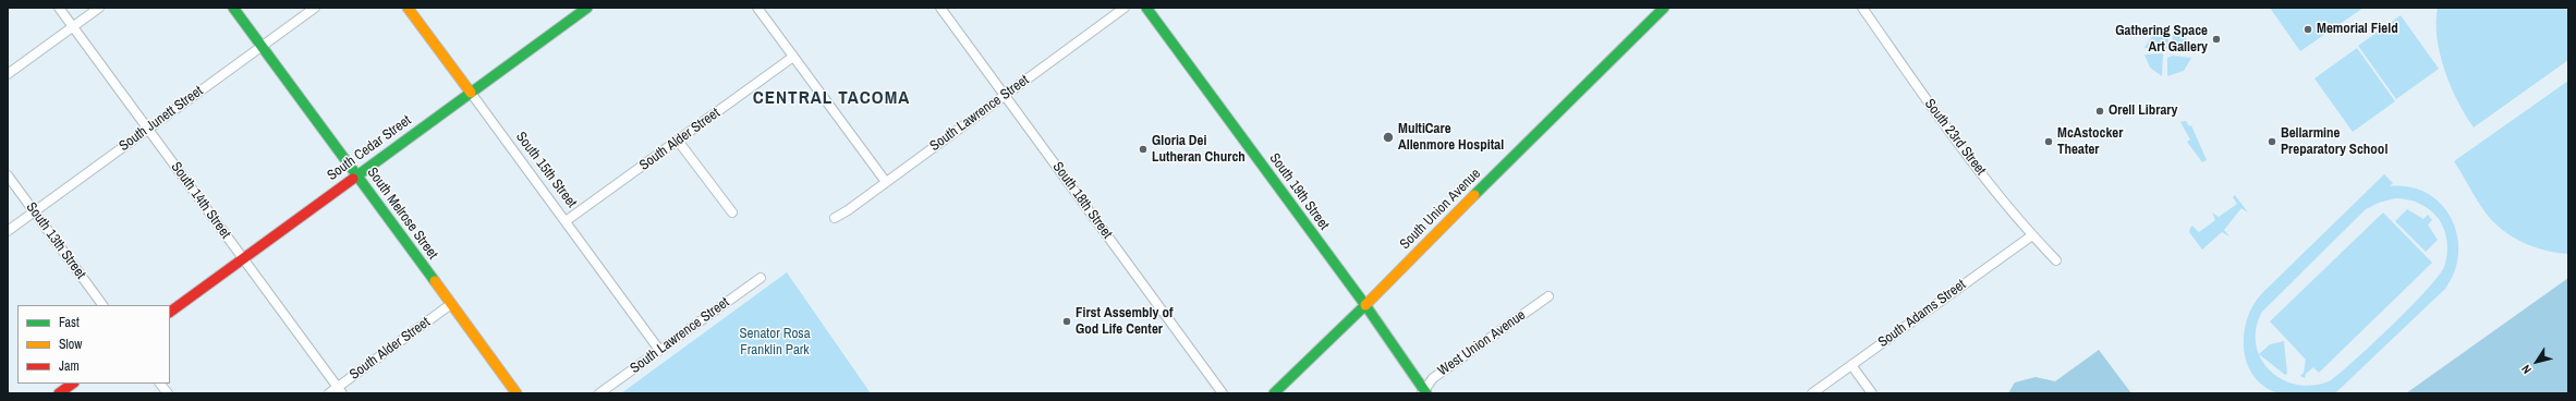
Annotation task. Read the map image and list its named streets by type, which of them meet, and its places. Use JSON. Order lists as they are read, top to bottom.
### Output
{
  "streets": {
    "main road": [
      "South Cedar Street",
      "South 15th Street",
      "South 19th Street",
      "South Union Avenue",
      "South Melrose Street"
    ],
    "street": [
      "South Lawrence Street",
      "South Junett Street",
      "South 23rd Street",
      "South Alder Street",
      "South 14th Street",
      "South 18th Street",
      "South 13th Street",
      "South Adams Street",
      "West Union Avenue"
    ]
  },
  "crossings": [
    ["South Lawrence Street", "South 15th Street"],
    ["South Lawrence Street", "South 18th Street"],
    ["South Junett Street", "South 14th Street"],
    ["South Junett Street", "South Melrose Street"],
    ["South Junett Street", "South 13th Street"],
    ["South 23rd Street", "South Adams Street"],
    ["South Alder Street", "South 15th Street"],
    ["South Alder Street", "South 14th Street"],
    ["South Alder Street", "South Melrose Street"],
    ["South Cedar Street", "South 15th Street"],
    ["South Cedar Street", "South 14th Street"],
    ["South Cedar Street", "South Melrose Street"],
    ["South 19th Street", "South Union Avenue"],
    ["South 19th Street", "West Union Avenue"]
  ],
  "districts": ["CENTRAL TACOMA"],
  "parks": ["Senator Rosa Franklin Park"],
  "places": [
    "Memorial Field",
    "Gathering Space Art Gallery",
    "Orell Library",
    "MultiCare Allenmore Hospital",
    "McAstocker Theater",
    "Bellarmine Preparatory School",
    "Gloria Dei Lutheran Church",
    "First Assembly of God Life Center"
  ],
  "legend": ["Fast", "Slow", "Jam"],
  "north": "bottom left"
}
